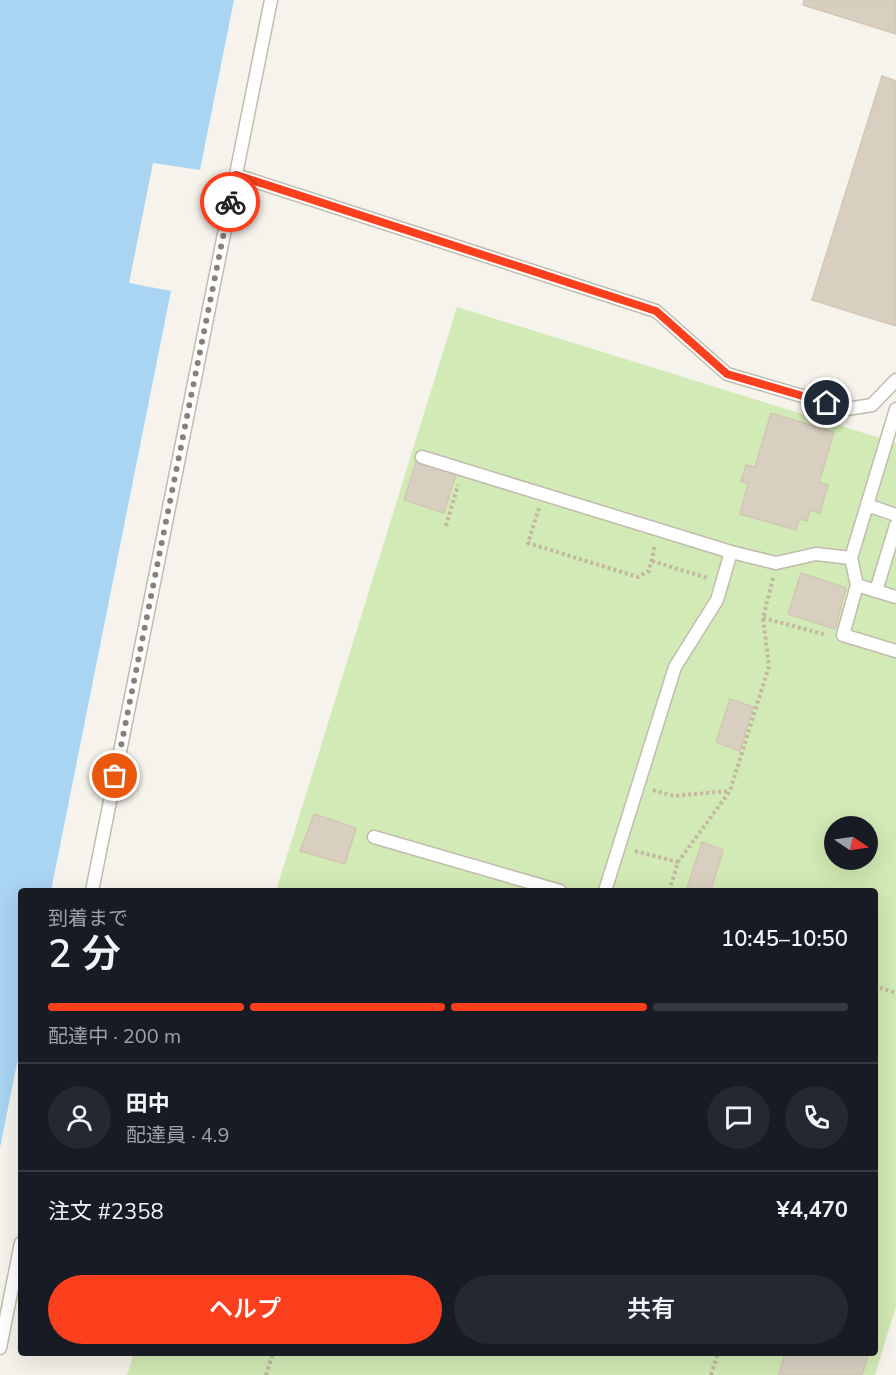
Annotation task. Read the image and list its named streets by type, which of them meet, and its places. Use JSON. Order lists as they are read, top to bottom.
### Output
{
  "north": "right",
  "page": {
    "heading": ["2 分", "到着まで", "10:45–10:50"],
    "panel": [
      "田中",
      "配達員 · 4.9",
      "注文 #2358",
      "¥4,470"
    ],
    "bar": "配達中 · 200 m",
    "buttons": ["ヘルプ", "共有"]
  }
}
